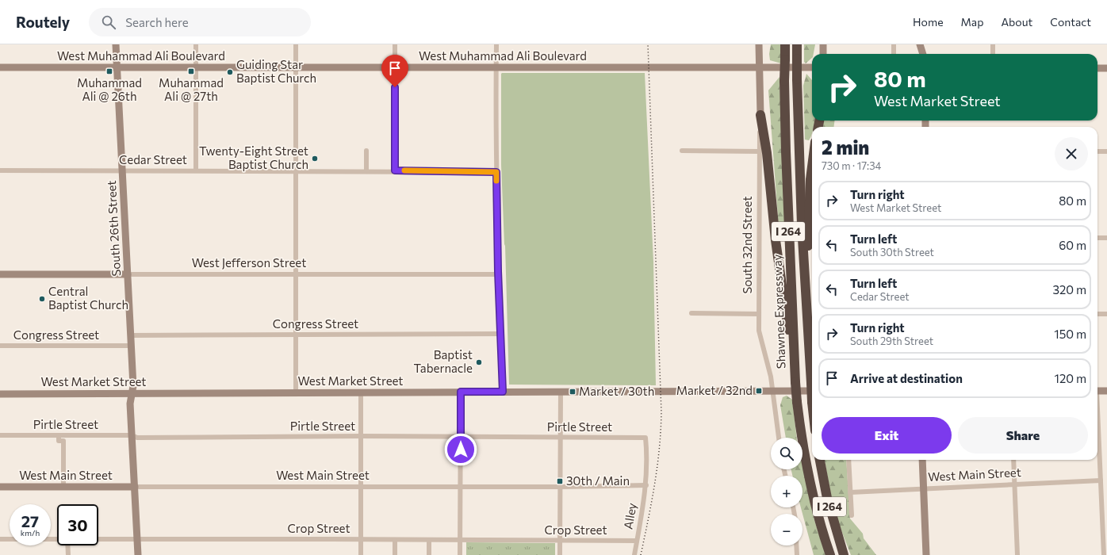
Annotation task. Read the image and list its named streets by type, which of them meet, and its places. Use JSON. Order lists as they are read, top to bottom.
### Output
{
  "streets": {
    "highway": ["I 264", "Shawnee Expressway"],
    "street": [
      "West Muhammad Ali Boulevard",
      "Cedar Street",
      "South 26th Street",
      "South 32nd Street",
      "West Jefferson Street",
      "Congress Street",
      "West Market Street",
      "Pirtle Street",
      "West Main Street",
      "Alley",
      "Crop Street"
    ]
  },
  "crossings": [
    ["West Muhammad Ali Boulevard", "South 26th Street"],
    ["West Muhammad Ali Boulevard", "South 32nd Street"],
    ["Cedar Street", "South 26th Street"],
    ["South 26th Street", "West Jefferson Street"],
    ["South 26th Street", "Congress Street"],
    ["South 26th Street", "West Market Street"],
    ["South 26th Street", "Pirtle Street"],
    ["South 26th Street", "West Main Street"],
    ["South 26th Street", "Crop Street"],
    ["South 32nd Street", "West Market Street"],
    ["Pirtle Street", "Alley"],
    ["West Main Street", "Alley"],
    ["Alley", "Crop Street"]
  ],
  "places": {
    "transit": [
      "Muhammad Ali @ 26th",
      "Muhammad Ali @ 27th",
      "Market / 32nd",
      "Market / 30th",
      "30th / Main"
    ],
    "other": [
      "Guiding Star Baptist Church",
      "Twenty-Eight Street Baptist Church",
      "Central Baptist Church",
      "Baptist Tabernacle"
    ]
  },
  "page": {
    "header": "Routely",
    "search": "Search here",
    "nav": [
      "Home",
      "Map",
      "About",
      "Contact"
    ],
    "turn": ["80 m", "West Market Street"],
    "heading": ["2 min", "730 m · 17:34"],
    "list": [
      {
        "name": "Turn right",
        "note": "West Market Street",
        "value": "80 m"
      },
      {
        "name": "Turn left",
        "note": "South 30th Street",
        "value": "60 m"
      },
      {
        "name": "Turn left",
        "note": "Cedar Street",
        "value": "320 m"
      },
      {
        "name": "Turn right",
        "note": "South 29th Street",
        "value": "150 m"
      },
      {
        "name": "Arrive at destination",
        "value": "120 m"
      }
    ],
    "buttons": ["Exit", "Share"],
    "map_buttons": ["+", "−"],
    "speed": "27 km/h",
    "limit": "30"
  }
}
